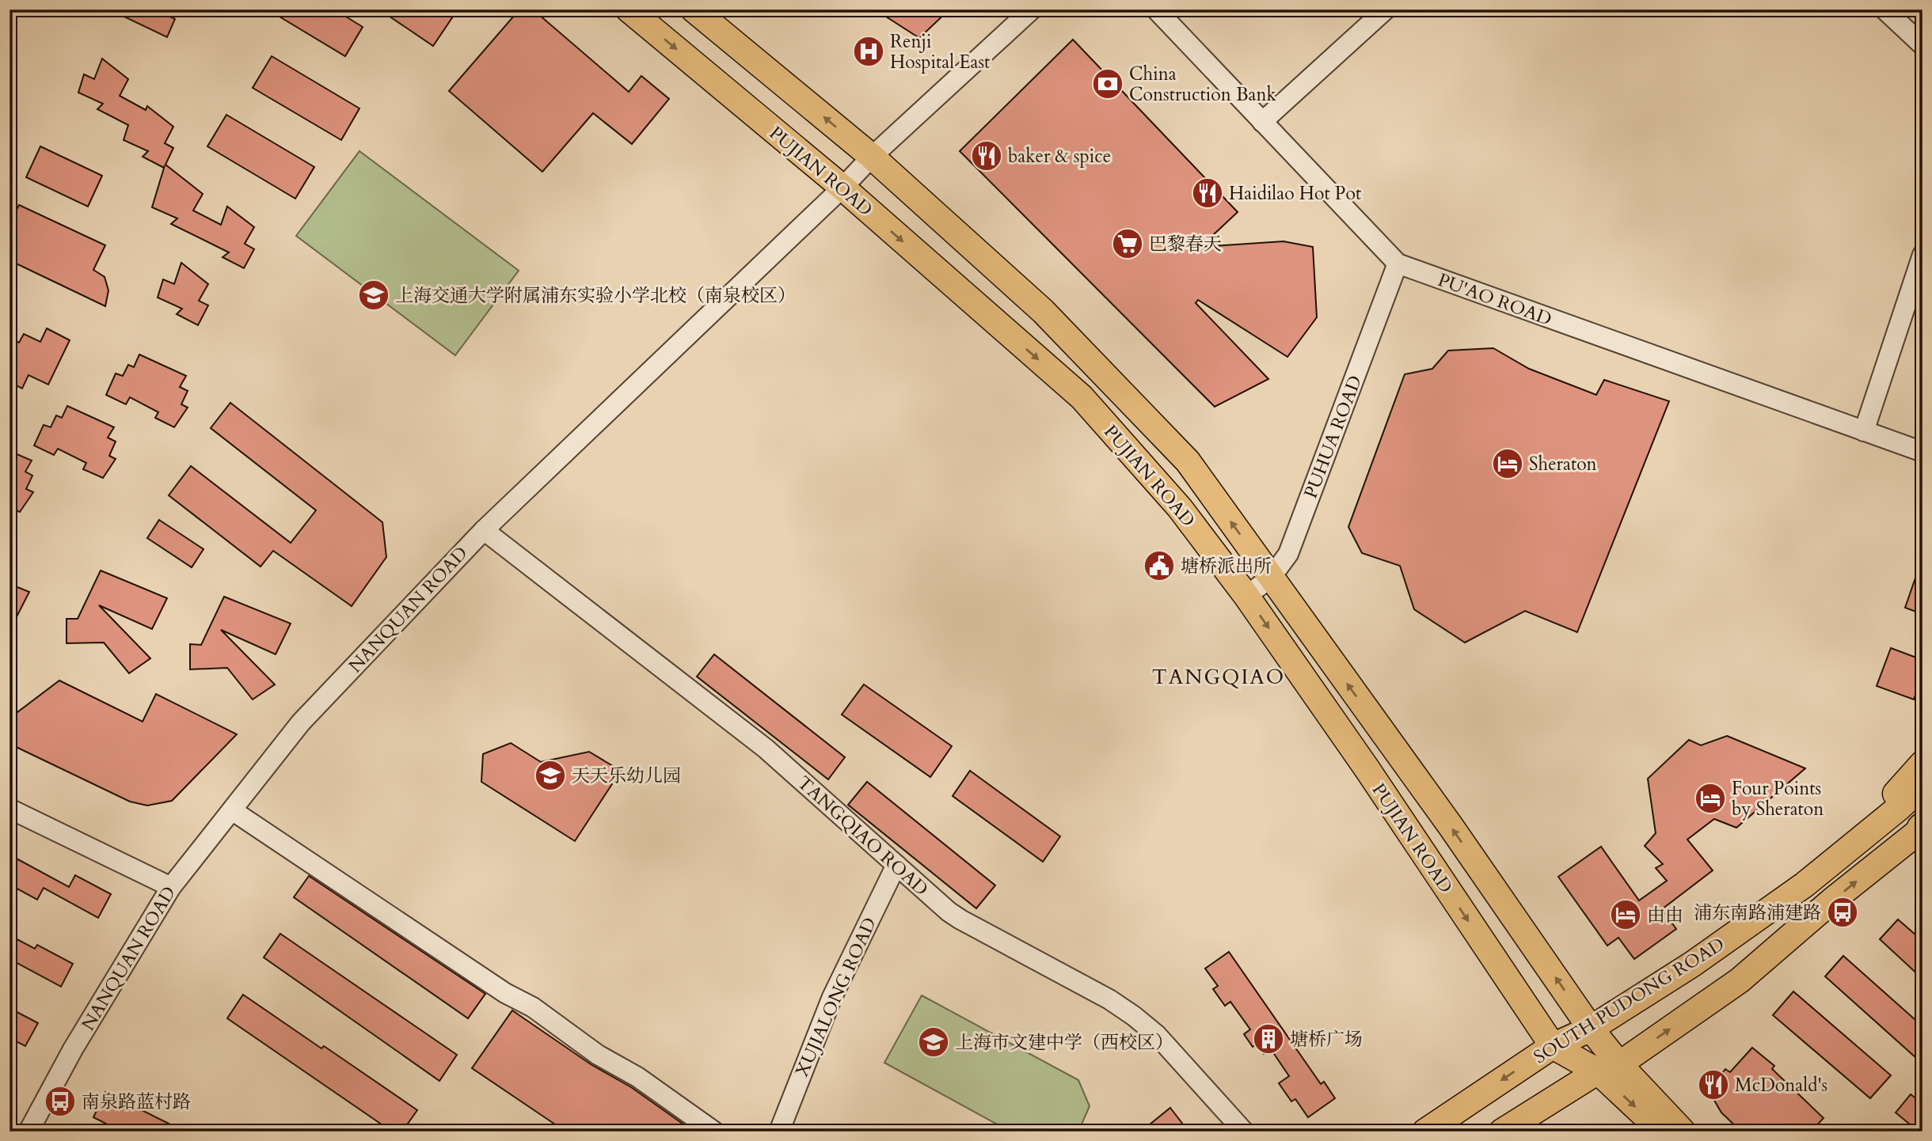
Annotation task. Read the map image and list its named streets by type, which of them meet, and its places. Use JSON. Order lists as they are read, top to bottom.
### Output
{
  "streets": {
    "main road": ["PUJIAN ROAD", "SOUTH PUDONG ROAD"],
    "street": [
      "PU'AO ROAD",
      "PUHUA ROAD",
      "NANQUAN ROAD",
      "TANGQIAO ROAD",
      "XUJIALONG ROAD"
    ]
  },
  "crossings": [
    ["PUJIAN ROAD", "PUHUA ROAD"],
    ["PUJIAN ROAD", "NANQUAN ROAD"],
    ["PUJIAN ROAD", "SOUTH PUDONG ROAD"],
    ["PU'AO ROAD", "PUHUA ROAD"],
    ["NANQUAN ROAD", "TANGQIAO ROAD"],
    ["TANGQIAO ROAD", "XUJIALONG ROAD"]
  ],
  "districts": ["TANGQIAO"],
  "places": {
    "hospital": ["Renji Hospital East"],
    "bank": ["China Construction Bank"],
    "restaurant": ["baker & spice", "Haidilao Hot Pot", "McDonald's"],
    "supermarket": ["巴黎春天"],
    "school or university": ["上海交通大学附属浦东实验小学北校（南泉校区）", "天天乐幼儿园", "上海市文建中学（西校区）"],
    "hotel": ["Sheraton", "Four Points by Sheraton", "由由"],
    "public building": ["塘桥派出所"],
    "bus stop": ["浦东南路浦建路", "南泉路蓝村路"],
    "building": ["塘桥广场"]
  }
}
